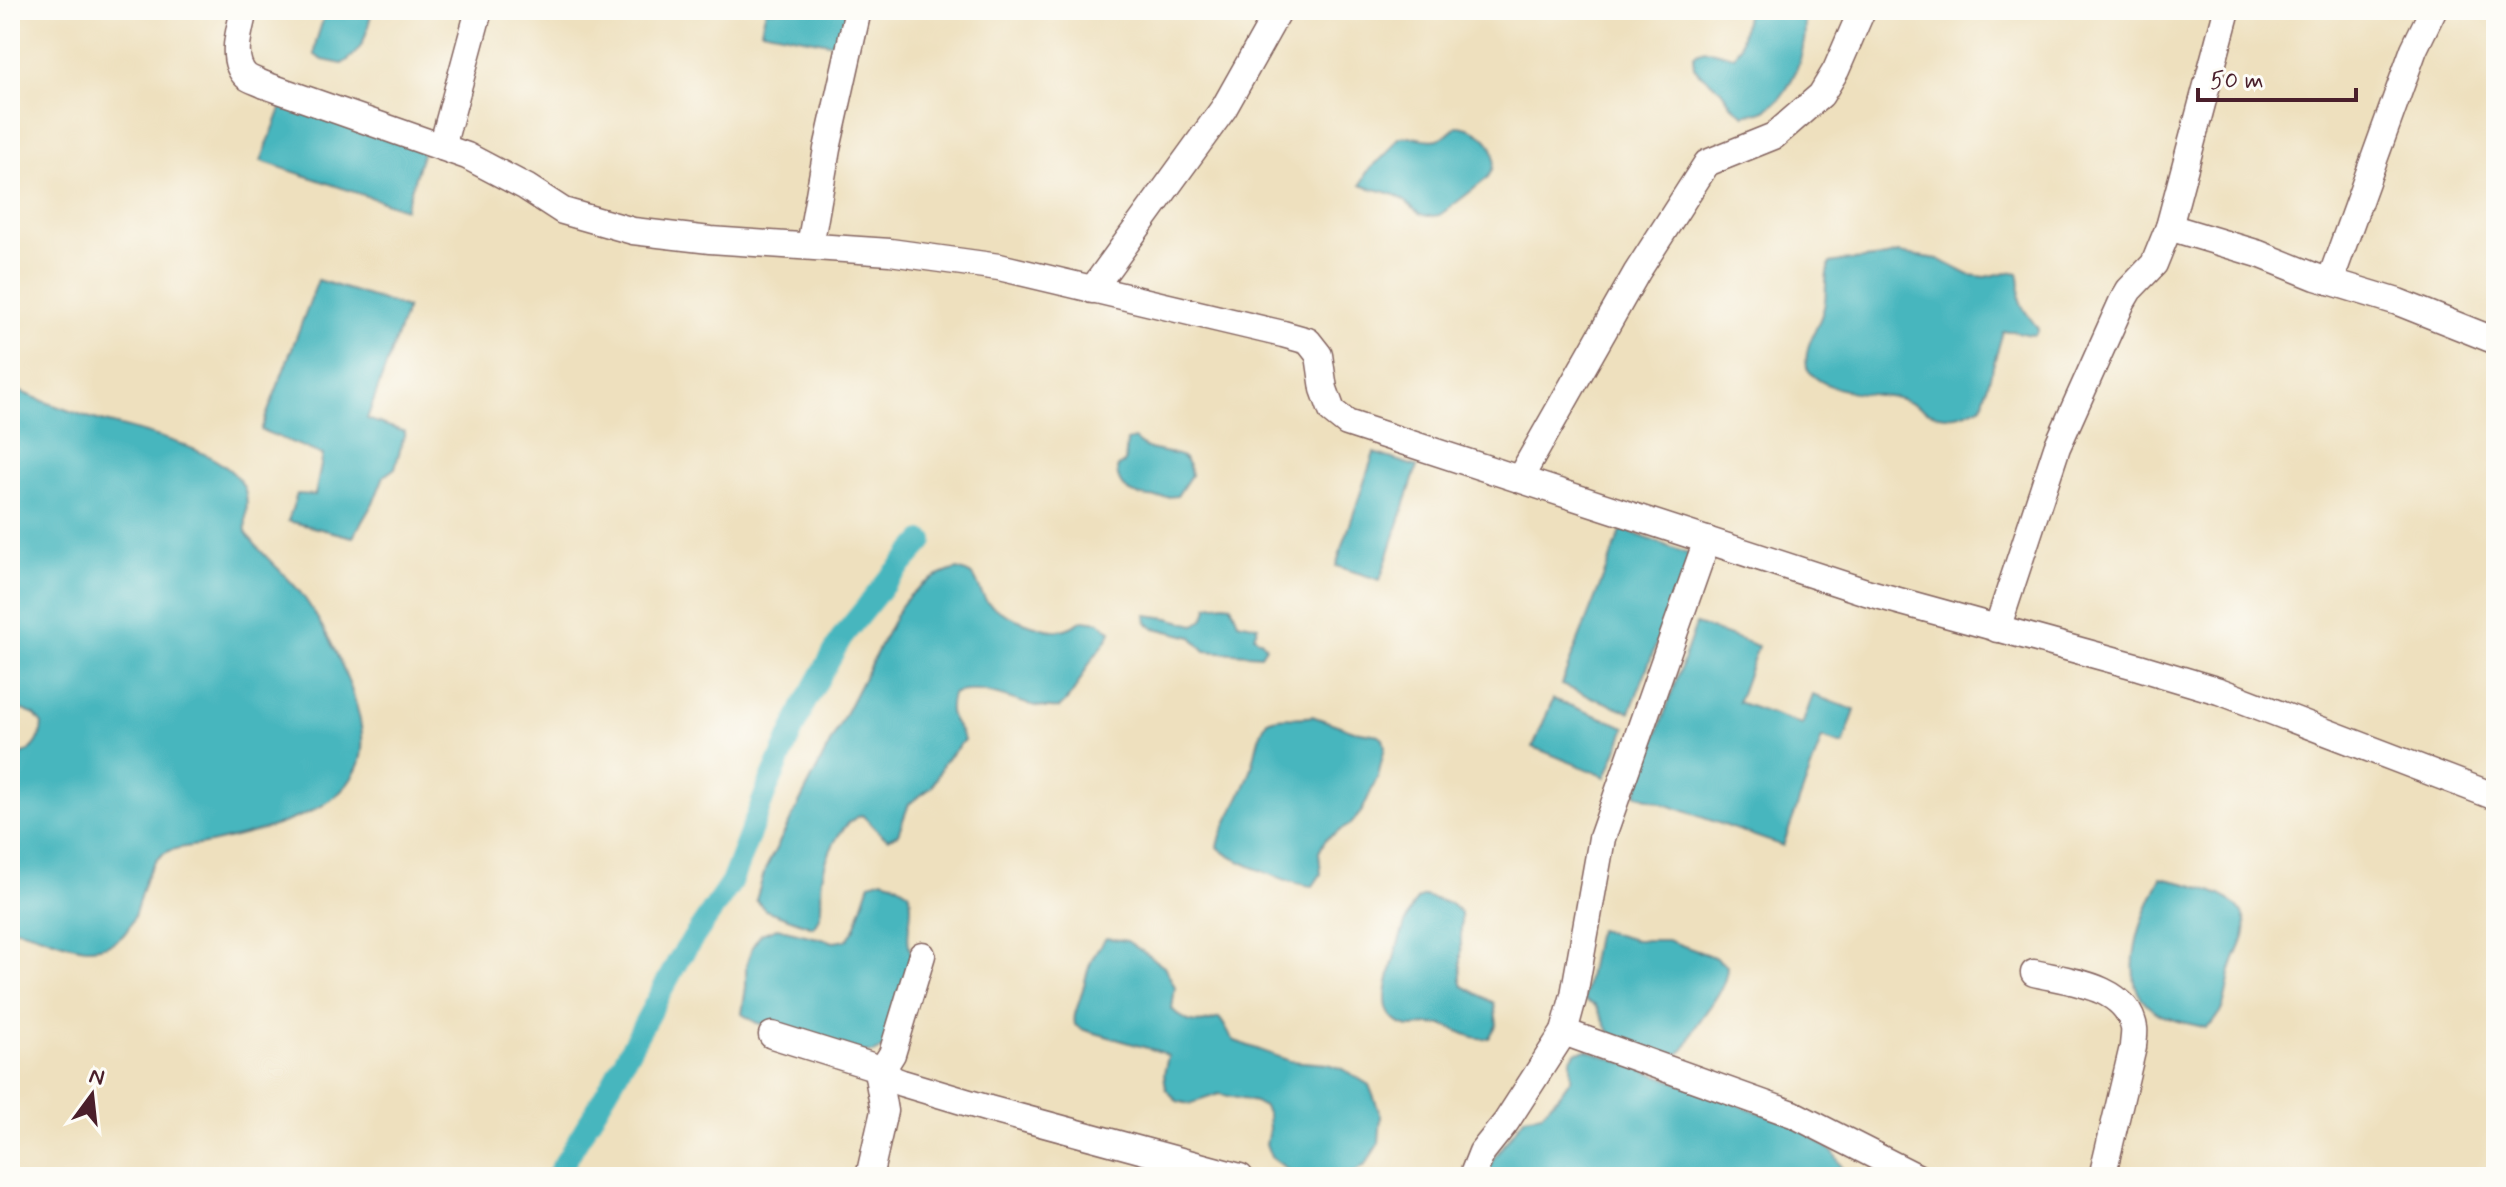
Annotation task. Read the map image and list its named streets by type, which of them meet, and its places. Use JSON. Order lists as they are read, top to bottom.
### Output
{
  "scale_bar": "50 m",
  "north": "top"
}
